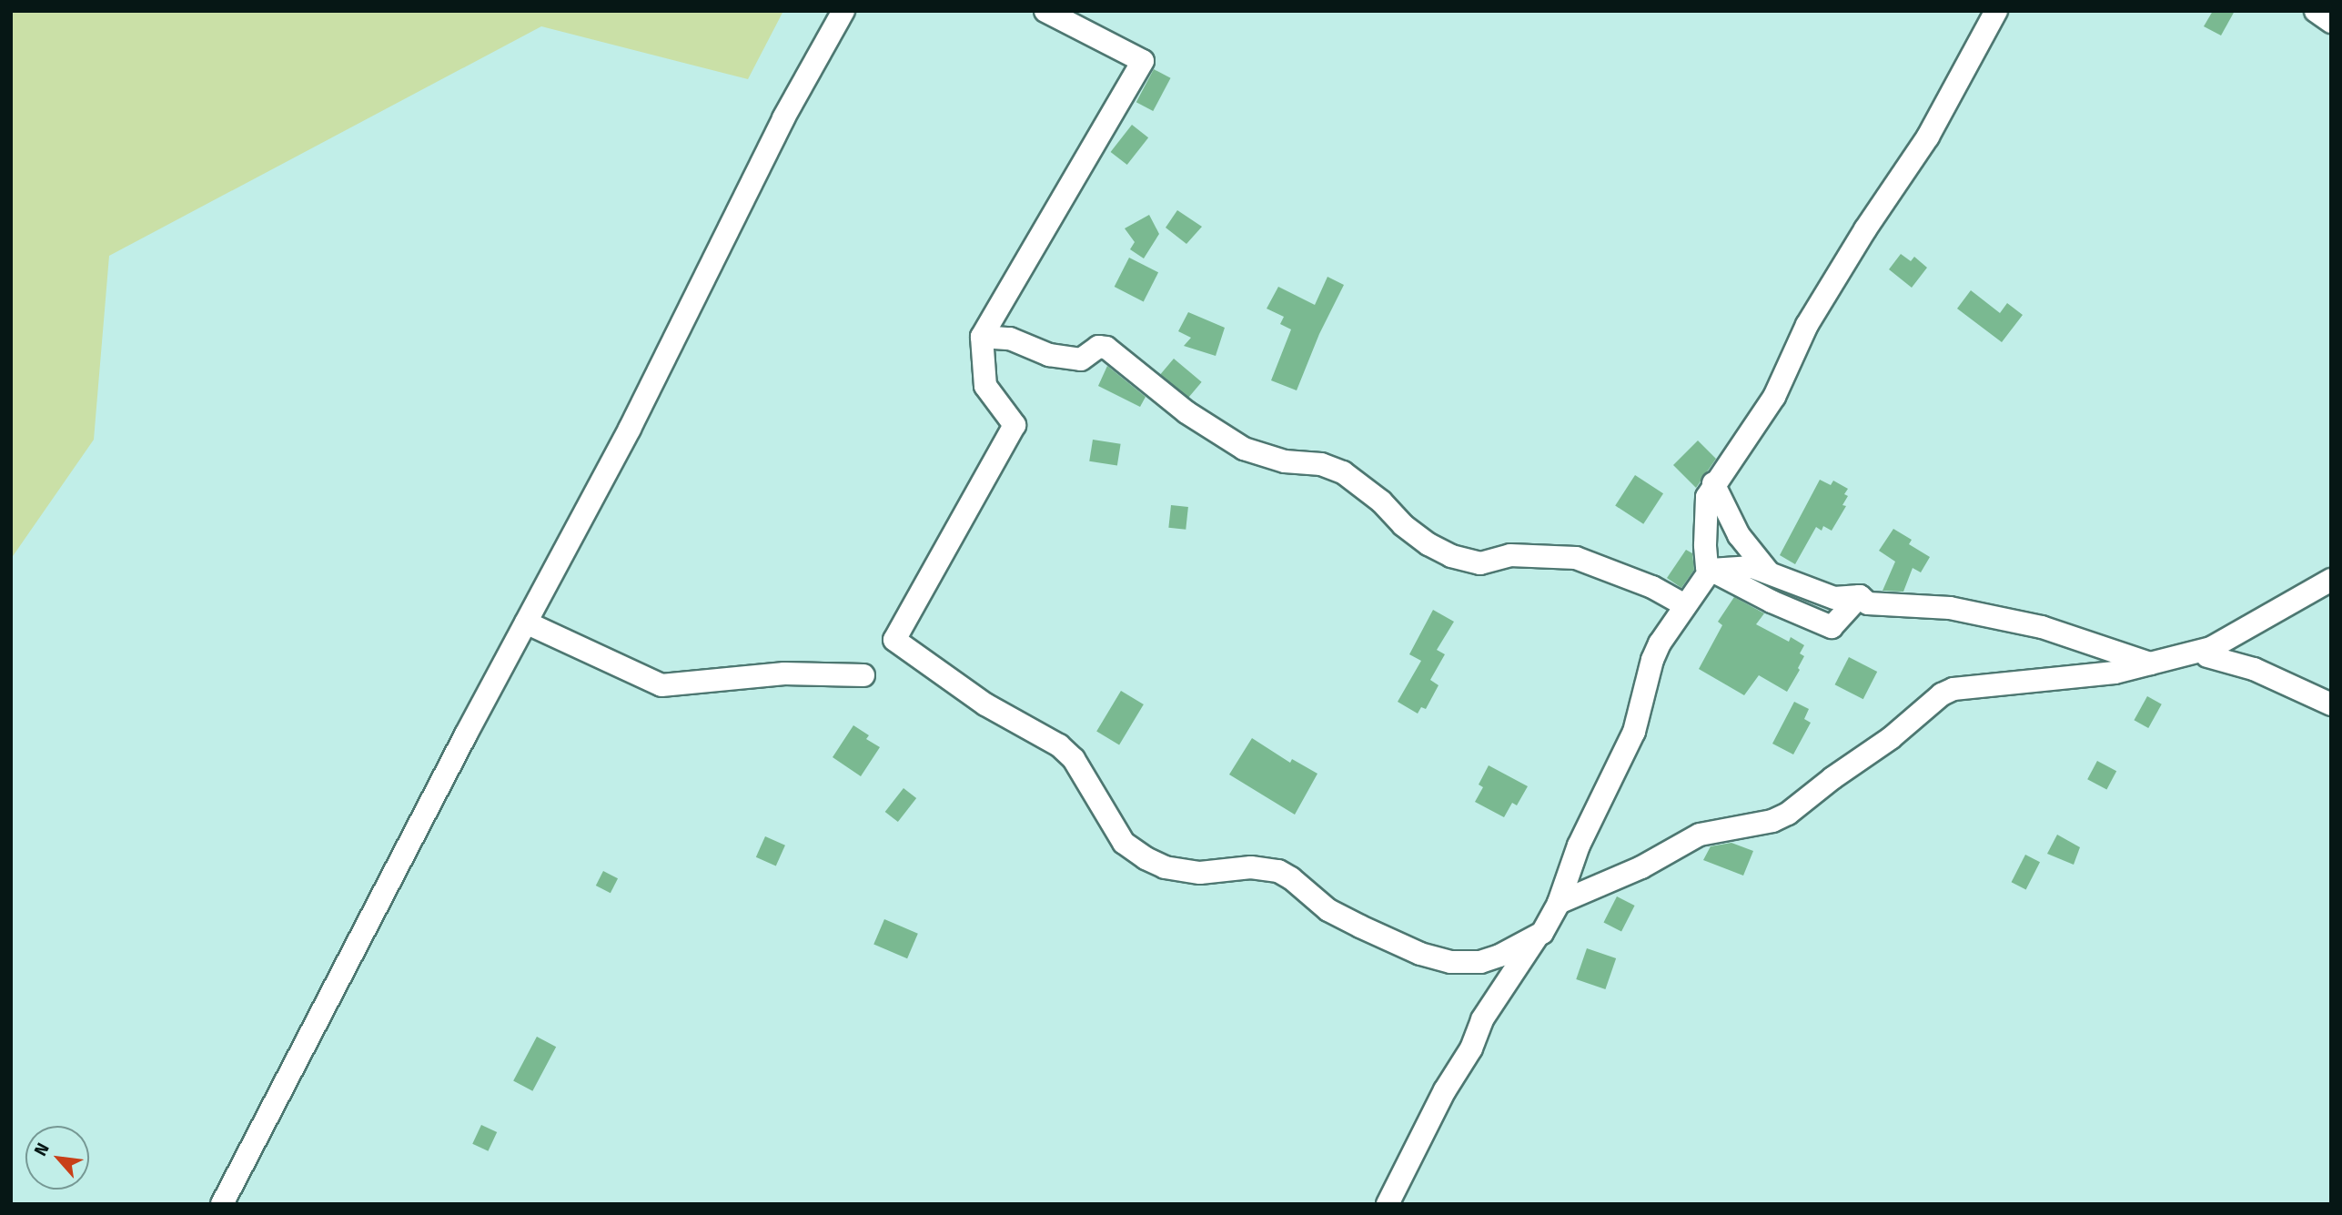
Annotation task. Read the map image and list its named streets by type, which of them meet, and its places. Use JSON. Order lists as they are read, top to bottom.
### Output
{
  "north": "top left"
}
